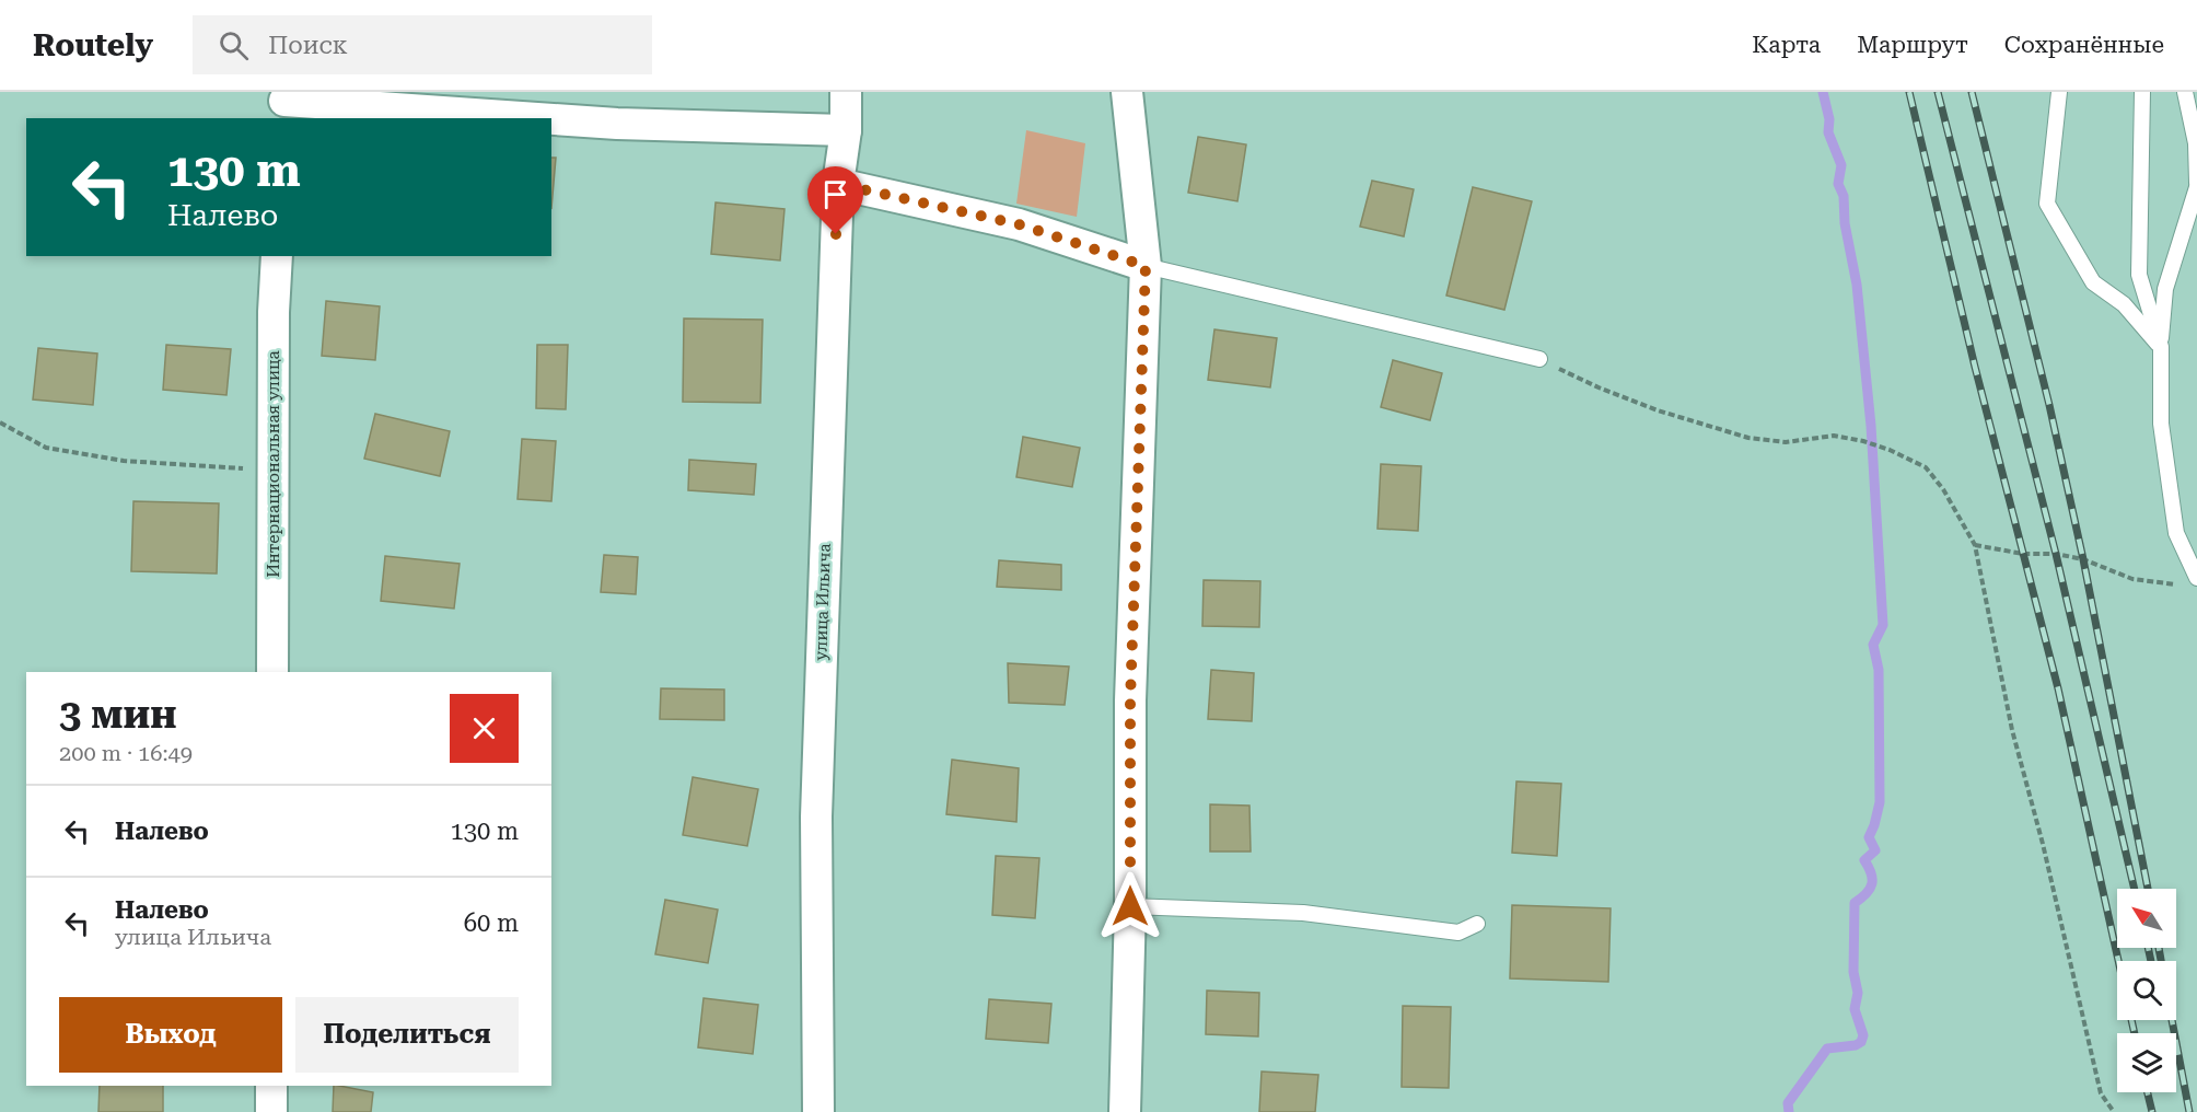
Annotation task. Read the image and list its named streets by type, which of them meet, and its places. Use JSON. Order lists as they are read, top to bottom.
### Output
{
  "streets": {
    "street": ["Интернациональная улица", "улица Ильича"]
  },
  "north": "top left",
  "page": {
    "header": "Routely",
    "search": "Поиск",
    "nav": ["Карта", "Маршрут", "Сохранённые"],
    "turn": ["130 m", "Налево"],
    "heading": ["3 мин", "200 m · 16:49"],
    "list": [
      {
        "name": "Налево",
        "value": "130 m"
      },
      {
        "name": "Налево",
        "note": "улица Ильича",
        "value": "60 m"
      }
    ],
    "buttons": ["Выход", "Поделиться"]
  }
}
